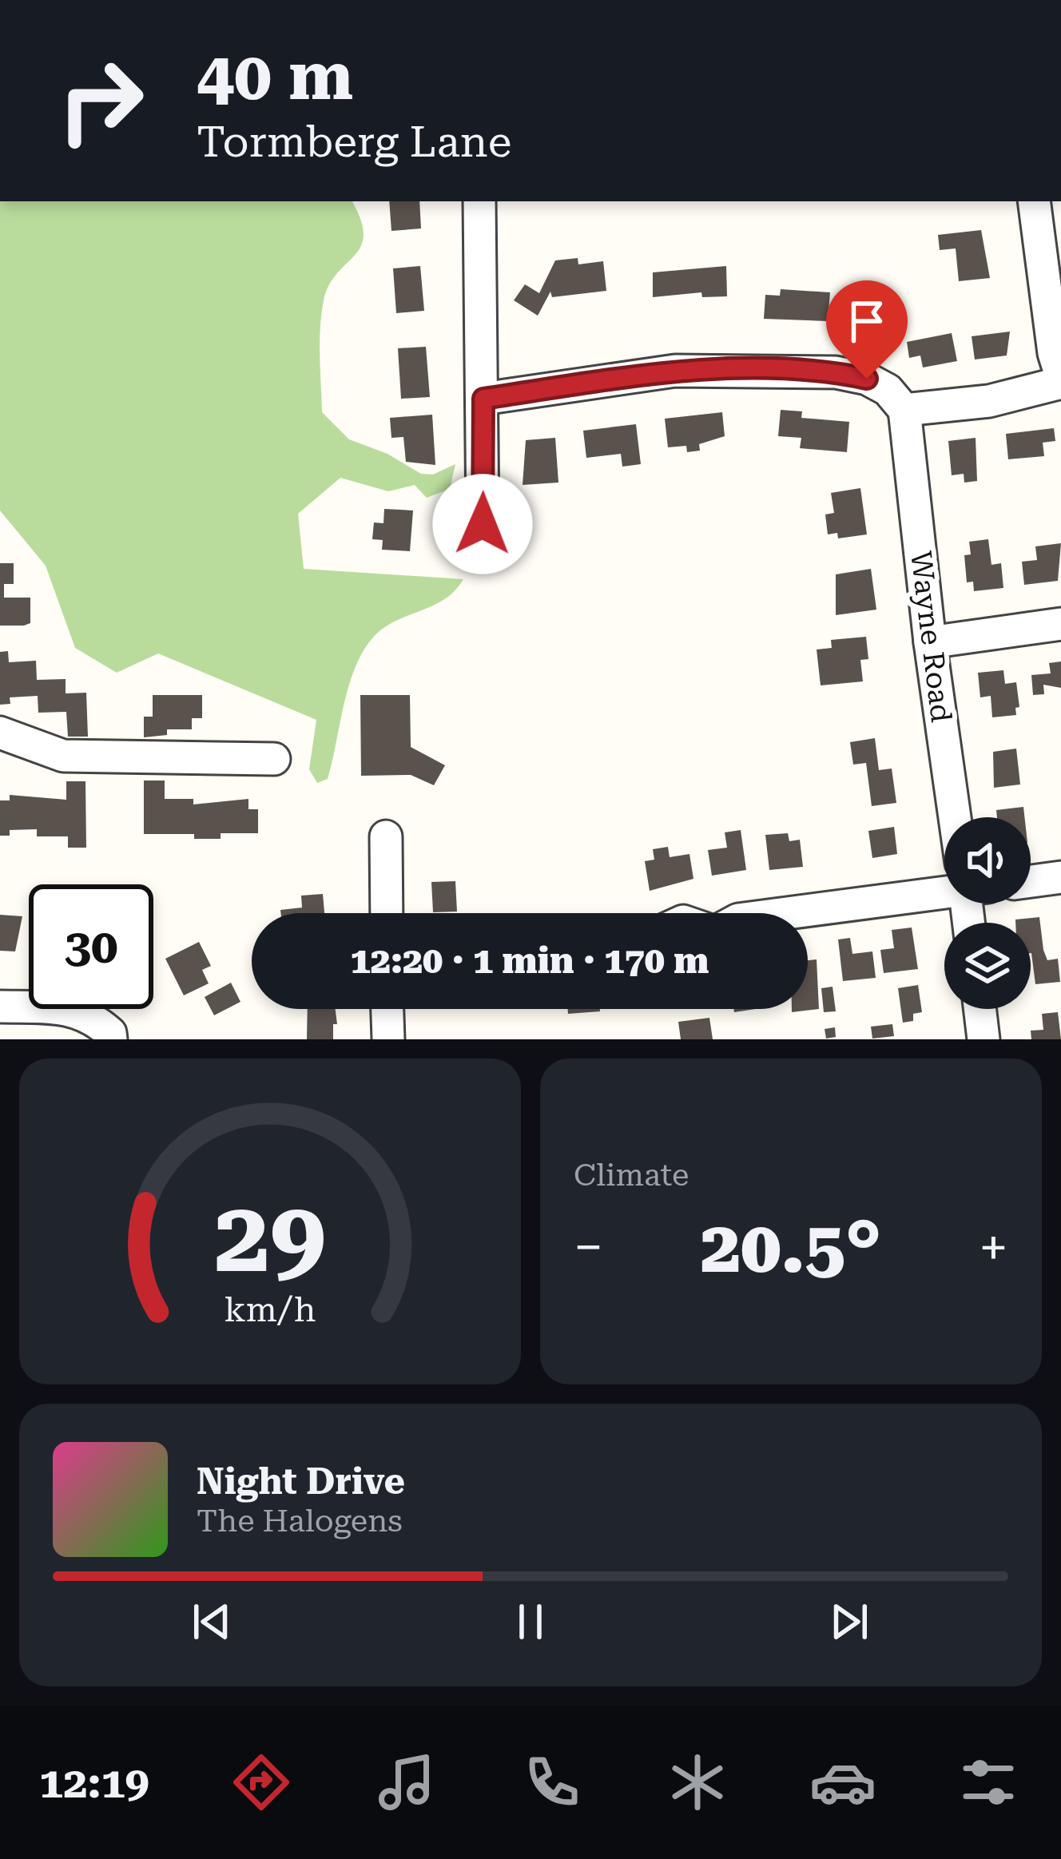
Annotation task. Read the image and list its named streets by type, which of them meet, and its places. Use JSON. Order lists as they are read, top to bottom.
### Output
{
  "streets": {
    "street": ["Wayne Road"]
  },
  "page": {
    "turn": ["40 m", "Tormberg Lane"],
    "limit": "30",
    "trip": "12:20 · 1 min · 170 m",
    "tile": "Climate",
    "heat": ["−", "20.5°", "+"],
    "song": ["Night Drive", "The Halogens"],
    "tabs": "12:19",
    "gauge": ["29", "km/h"]
  }
}
